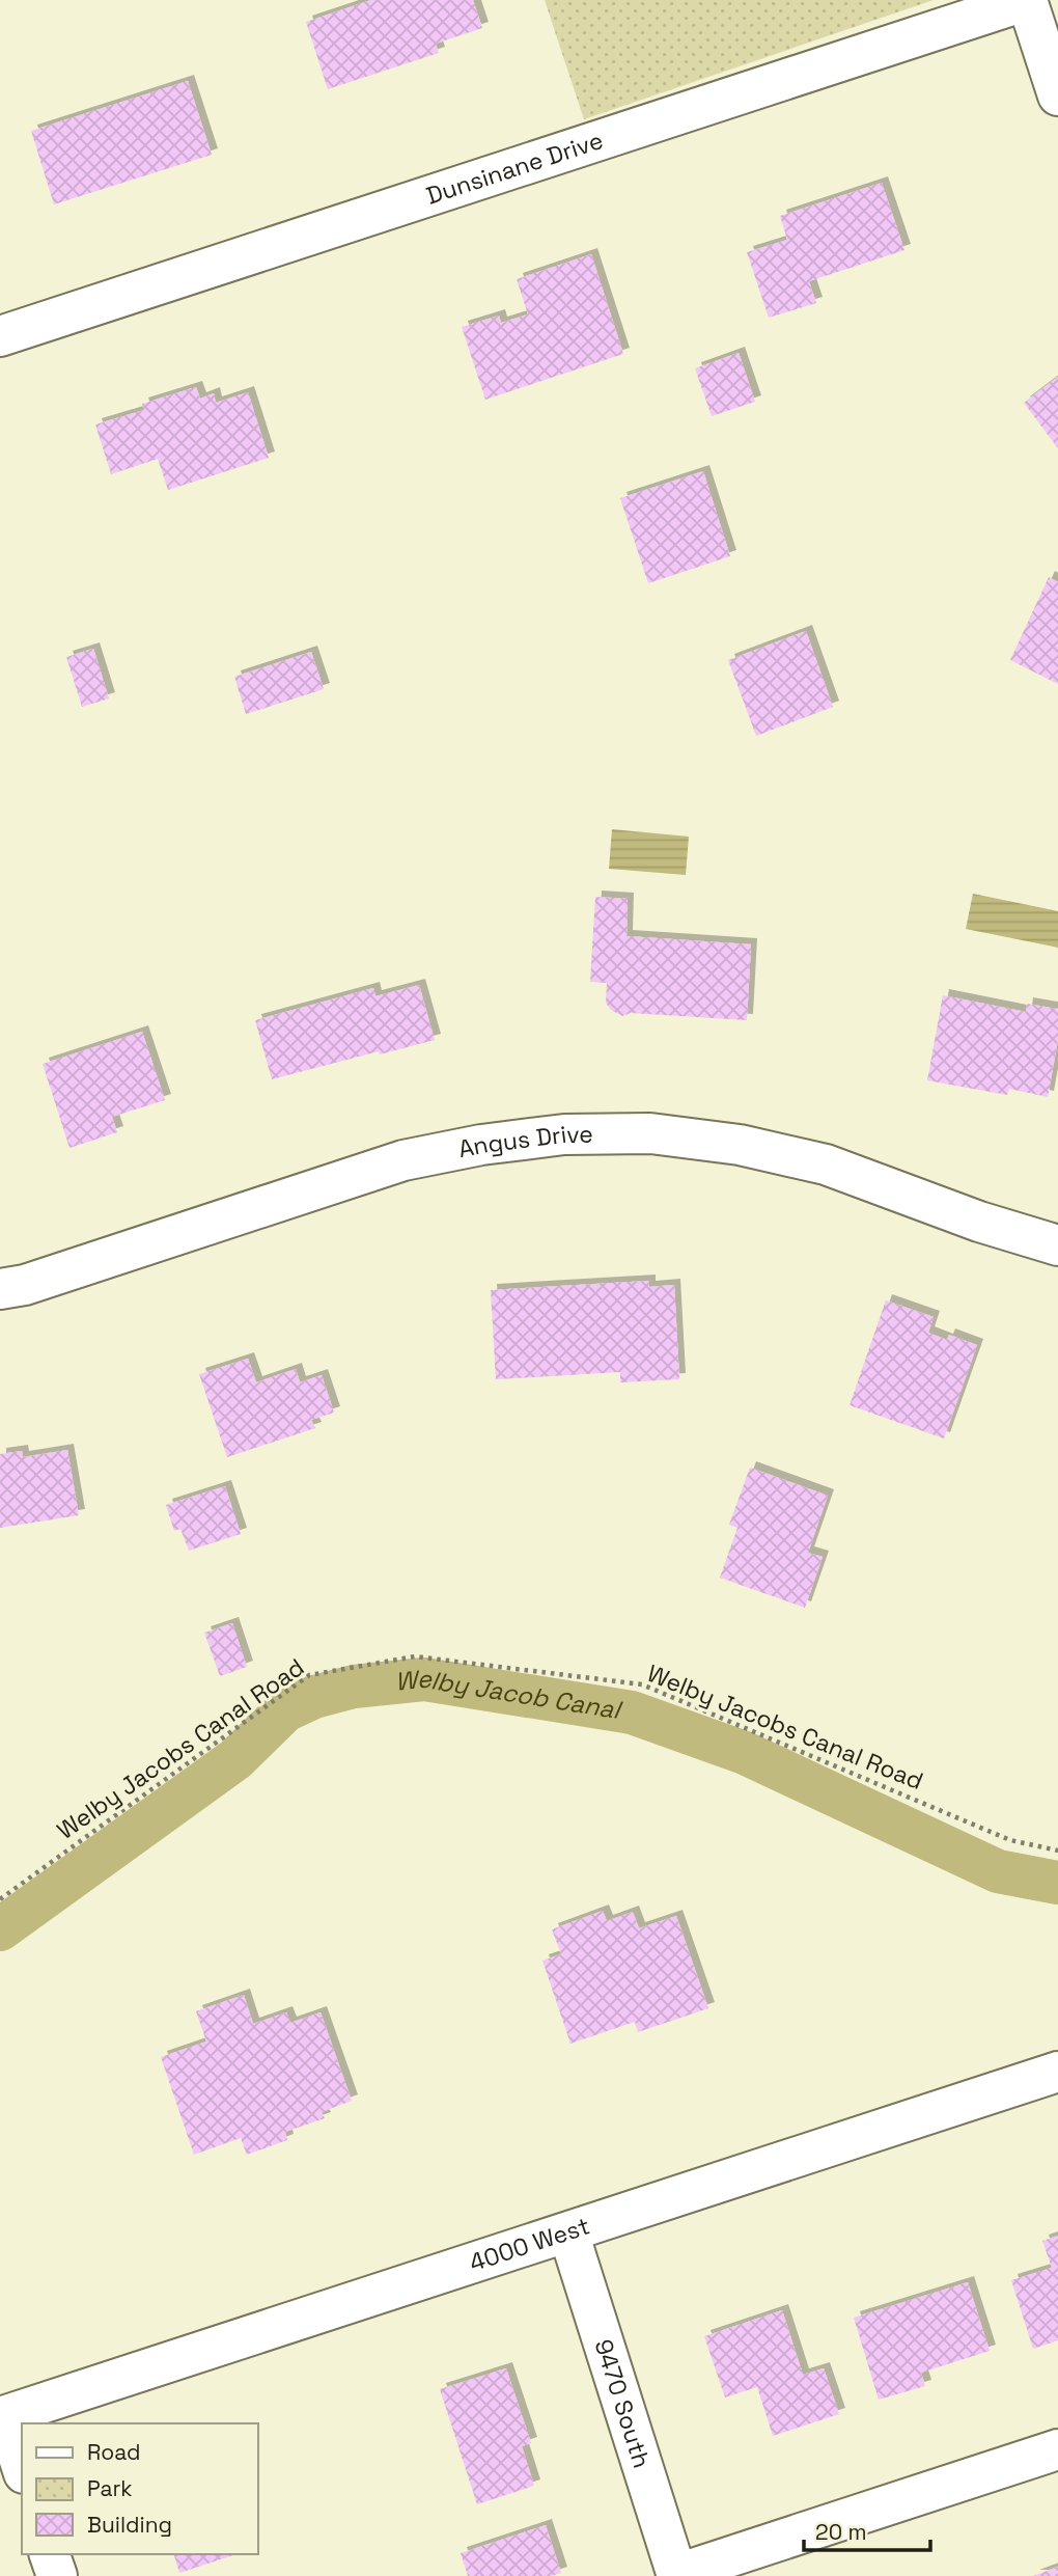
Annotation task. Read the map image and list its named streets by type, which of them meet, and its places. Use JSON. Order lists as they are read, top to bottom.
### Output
{
  "streets": {
    "street": [
      "Dunsinane Drive",
      "Angus Drive",
      "4000 West",
      "9470 South"
    ],
    "path": ["Welby Jacobs Canal Road"]
  },
  "crossings": [
    ["4000 West", "9470 South"]
  ],
  "water": ["Welby Jacob Canal"],
  "legend": ["Road", "Park", "Building"],
  "scale_bar": "20 m"
}
